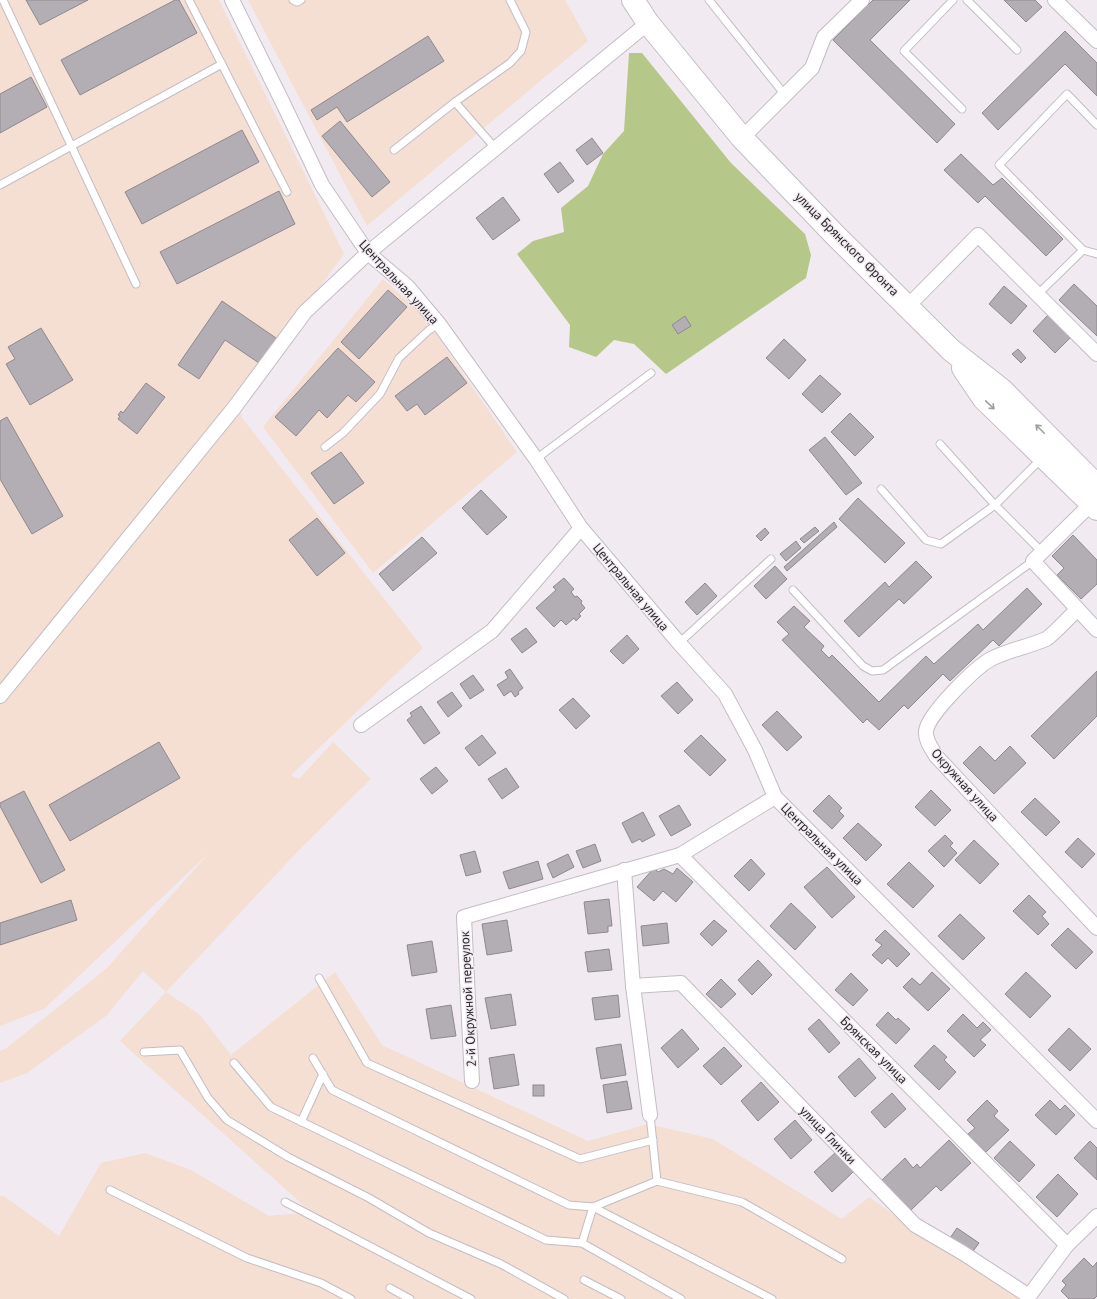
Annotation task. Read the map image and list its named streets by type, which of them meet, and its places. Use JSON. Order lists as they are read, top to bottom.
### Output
{
  "streets": {
    "main road": ["улица Брянского Фронта"],
    "street": [
      "Центральная улица",
      "Окружная улица",
      "2-й Окружной переулок",
      "Брянская улица",
      "улица Глинки"
    ]
  },
  "crossings": [
    ["Брянская улица", "улица Глинки"]
  ]
}
